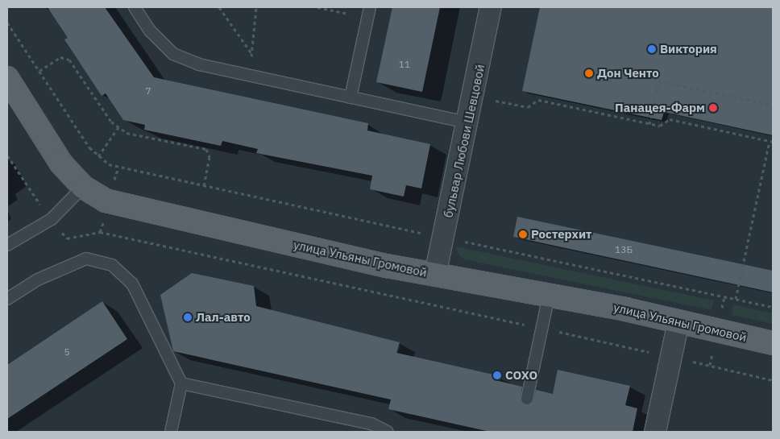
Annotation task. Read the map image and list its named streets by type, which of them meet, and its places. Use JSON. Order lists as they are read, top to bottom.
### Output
{
  "streets": {
    "main road": ["улица Ульяны Громовой"],
    "street": ["бульвар Любови Шевцовой"]
  },
  "crossings": [
    ["бульвар Любови Шевцовой", "улица Ульяны Громовой"]
  ],
  "places": [
    "Виктория",
    "Дон Ченто",
    "Панацея-Фарм",
    "Ростерхит",
    "Лал-авто",
    "СОХО"
  ],
  "house_numbers": [
    "11",
    "7",
    "13Б",
    "5"
  ]
}
